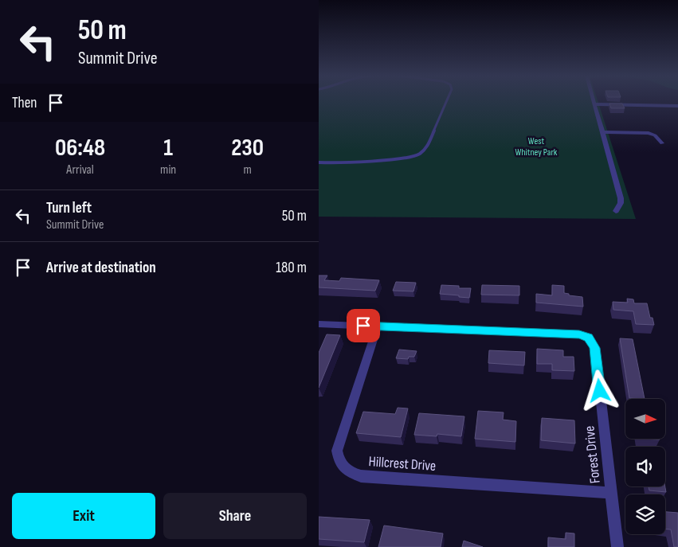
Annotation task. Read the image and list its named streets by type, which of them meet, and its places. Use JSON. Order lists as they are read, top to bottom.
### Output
{
  "streets": {
    "street": ["Forest Drive", "Hillcrest Drive"]
  },
  "crossings": [
    ["Forest Drive", "Hillcrest Drive"]
  ],
  "parks": ["West Whitney Park"],
  "north": "right",
  "page": {
    "turn": ["50 m", "Summit Drive"],
    "then": "Then",
    "eta": [
      "06:48",
      "Arrival",
      "1",
      "min",
      "230",
      "m"
    ],
    "list": [
      {
        "name": "Turn left",
        "note": "Summit Drive",
        "value": "50 m"
      },
      {
        "name": "Arrive at destination",
        "value": "180 m"
      }
    ],
    "buttons": ["Exit", "Share"]
  }
}
